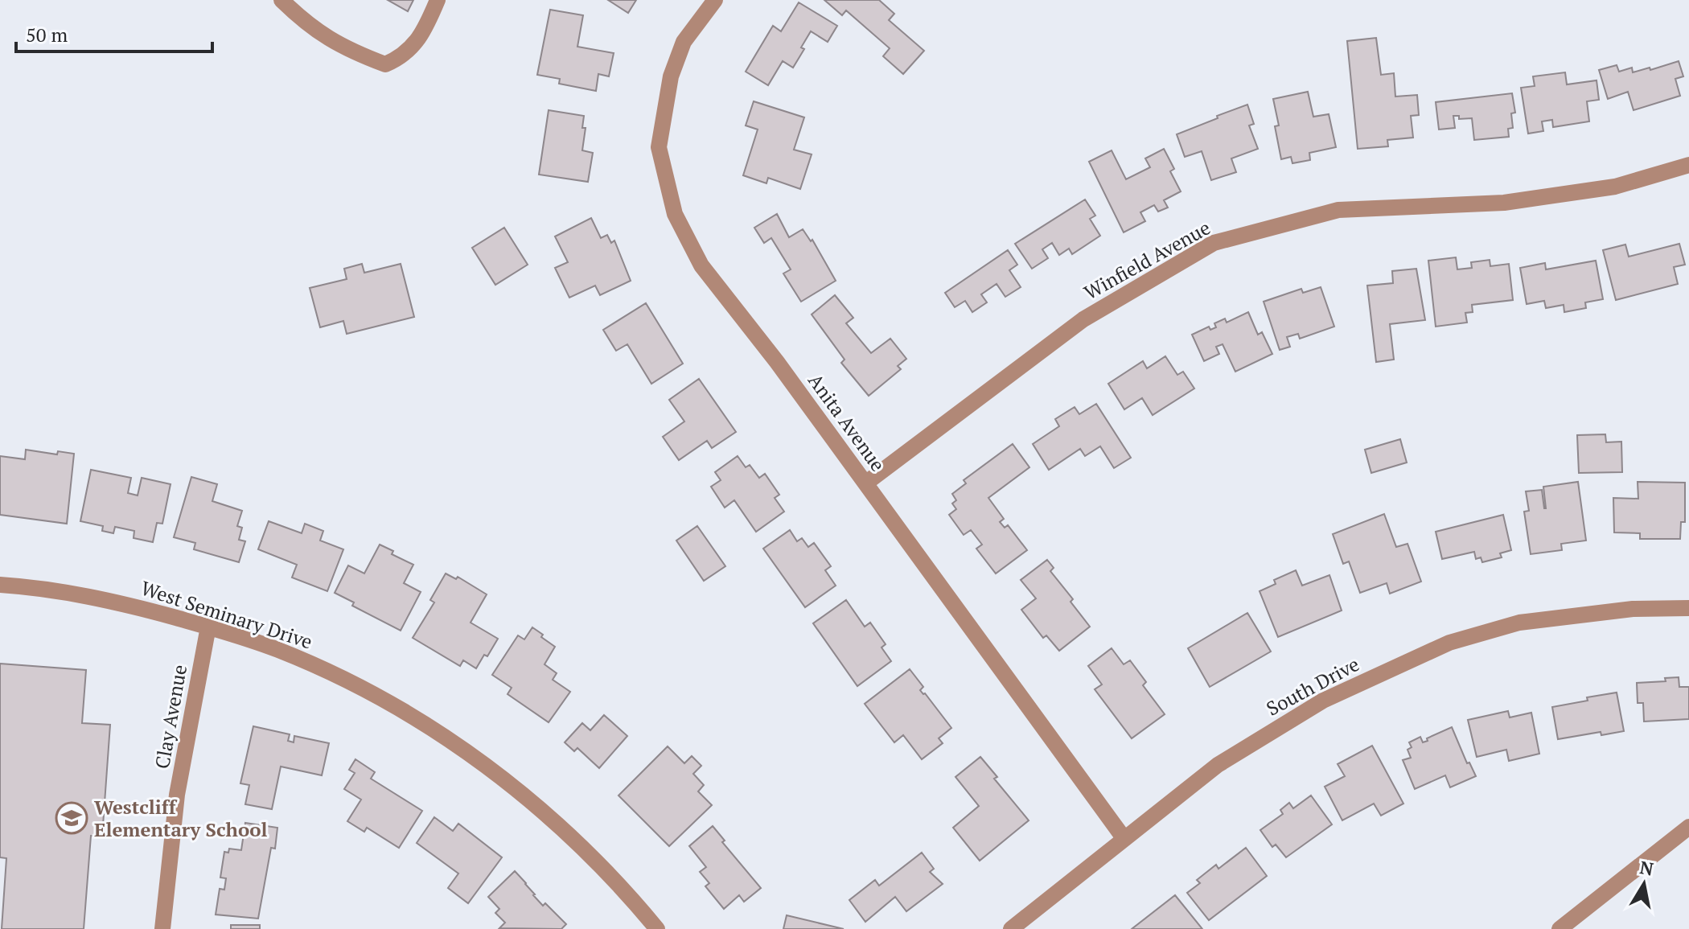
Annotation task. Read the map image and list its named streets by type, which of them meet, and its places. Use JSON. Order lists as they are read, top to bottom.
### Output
{
  "streets": {
    "street": [
      "Winfield Avenue",
      "Anita Avenue",
      "West Seminary Drive",
      "South Drive",
      "Clay Avenue"
    ]
  },
  "crossings": [
    ["Winfield Avenue", "Anita Avenue"],
    ["Anita Avenue", "South Drive"],
    ["West Seminary Drive", "Clay Avenue"]
  ],
  "places": {
    "school or university": ["Westcliff Elementary School"]
  },
  "scale_bar": "50 m",
  "north": "top"
}
